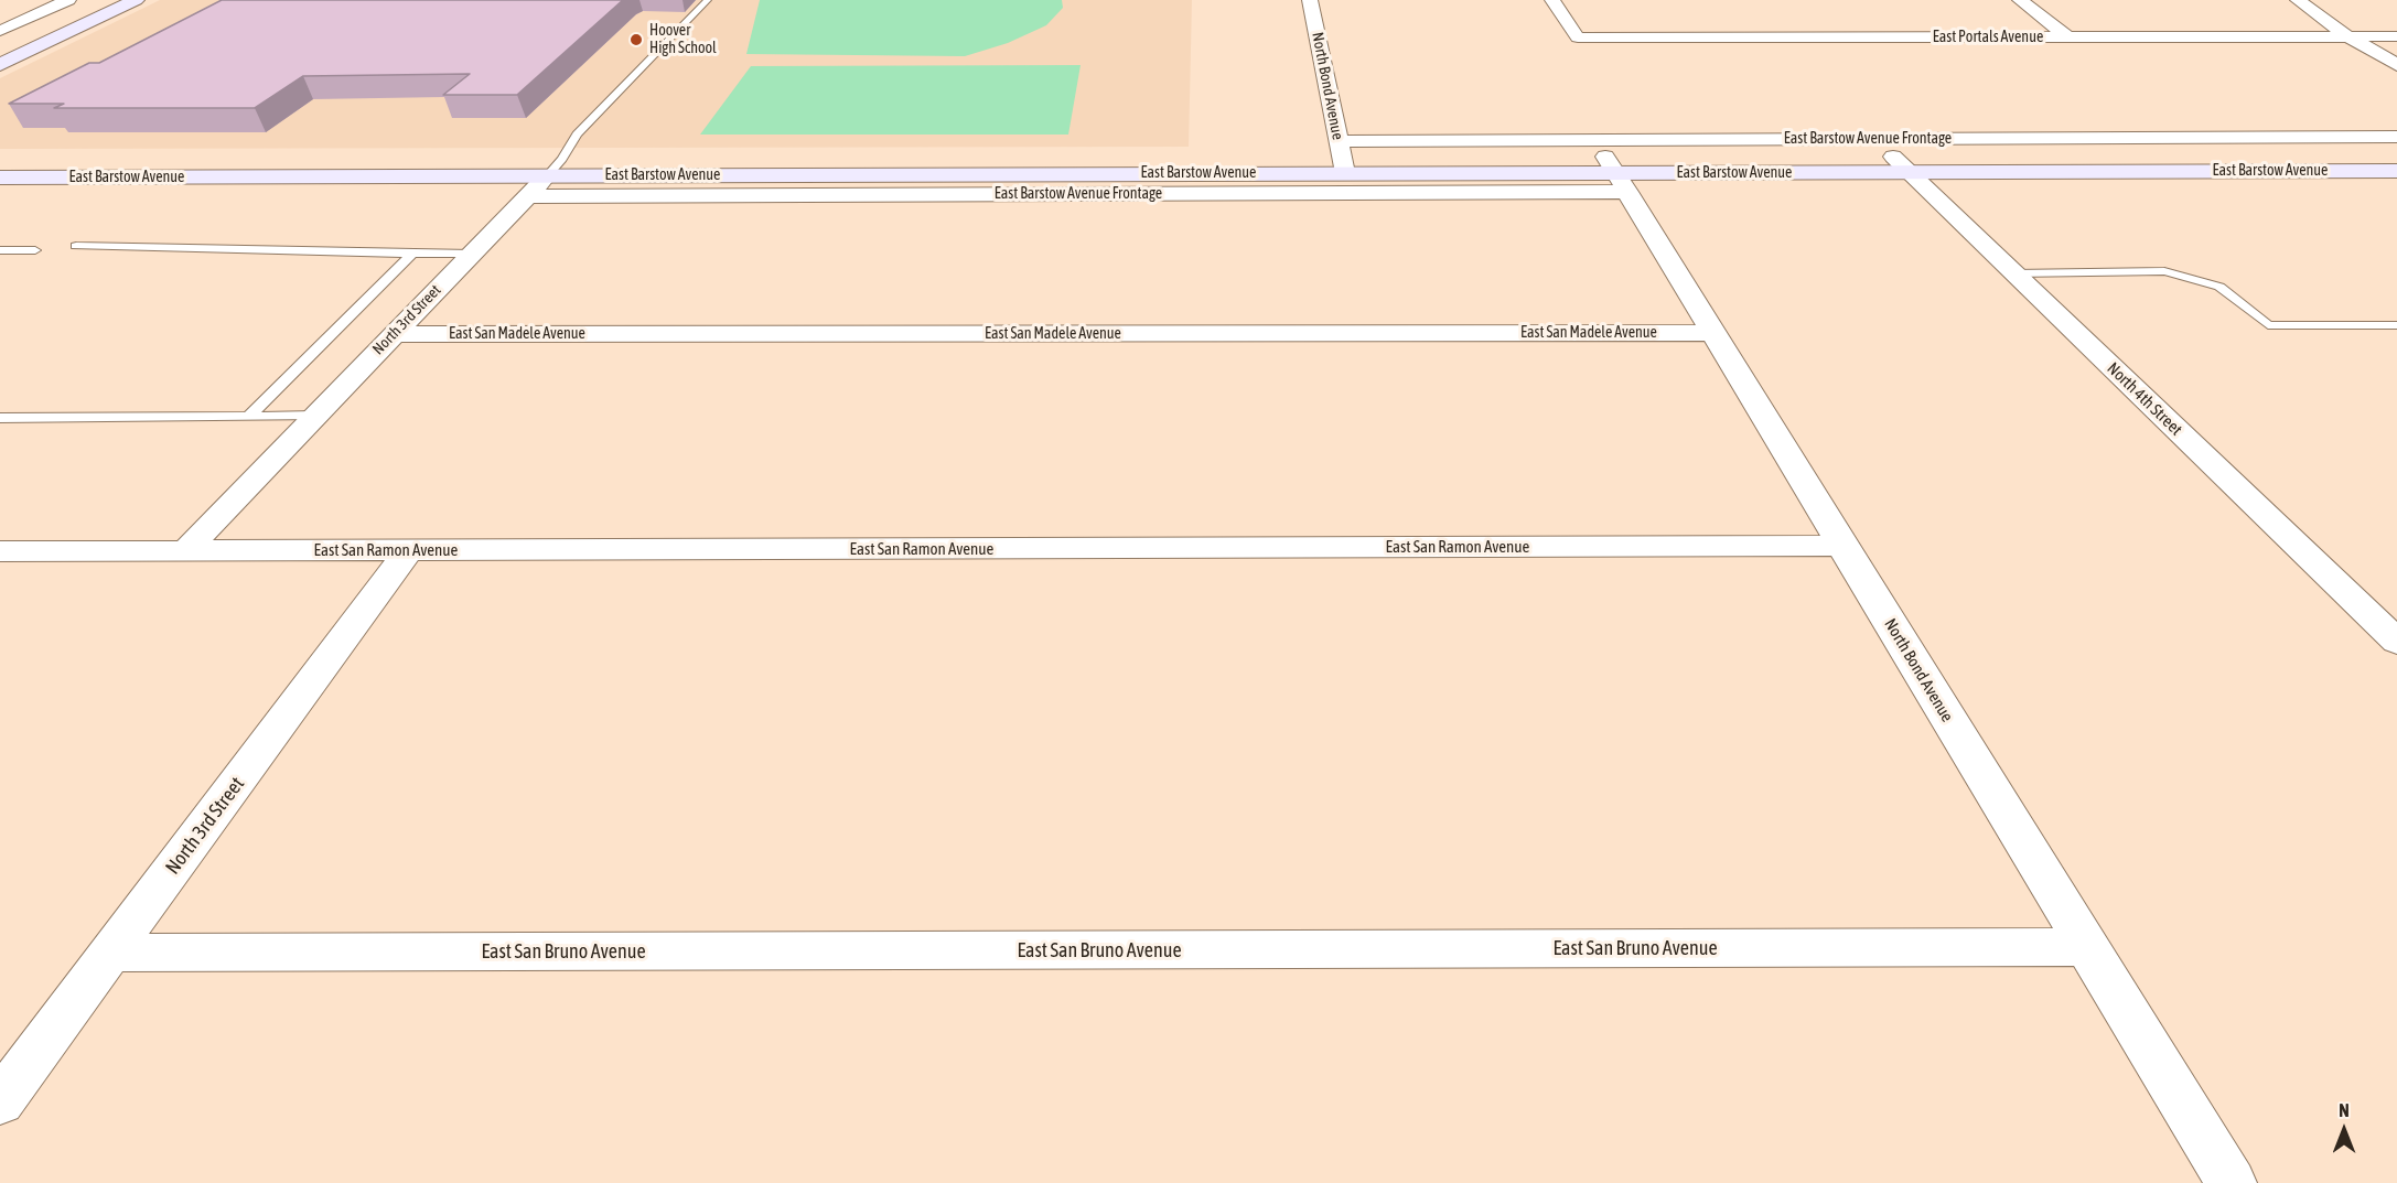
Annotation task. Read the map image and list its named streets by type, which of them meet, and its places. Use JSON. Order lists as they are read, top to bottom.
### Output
{
  "streets": {
    "main road": ["East Barstow Avenue"],
    "street": [
      "East Portals Avenue",
      "North Bond Avenue",
      "East Barstow Avenue Frontage",
      "North 3rd Street",
      "East San Madele Avenue",
      "North 4th Street",
      "East San Ramon Avenue",
      "East San Bruno Avenue"
    ]
  },
  "crossings": [
    ["North Bond Avenue", "East Barstow Avenue Frontage"],
    ["North Bond Avenue", "East Barstow Avenue"],
    ["North Bond Avenue", "East San Madele Avenue"],
    ["North Bond Avenue", "East San Ramon Avenue"],
    ["North Bond Avenue", "East San Bruno Avenue"],
    ["East Barstow Avenue Frontage", "East Barstow Avenue"],
    ["East Barstow Avenue Frontage", "North 3rd Street"],
    ["East Barstow Avenue", "North 3rd Street"],
    ["East Barstow Avenue", "North 4th Street"],
    ["North 3rd Street", "East San Madele Avenue"],
    ["North 3rd Street", "East San Ramon Avenue"],
    ["North 3rd Street", "East San Bruno Avenue"]
  ],
  "places": ["Hoover High School"],
  "north": "top"
}
